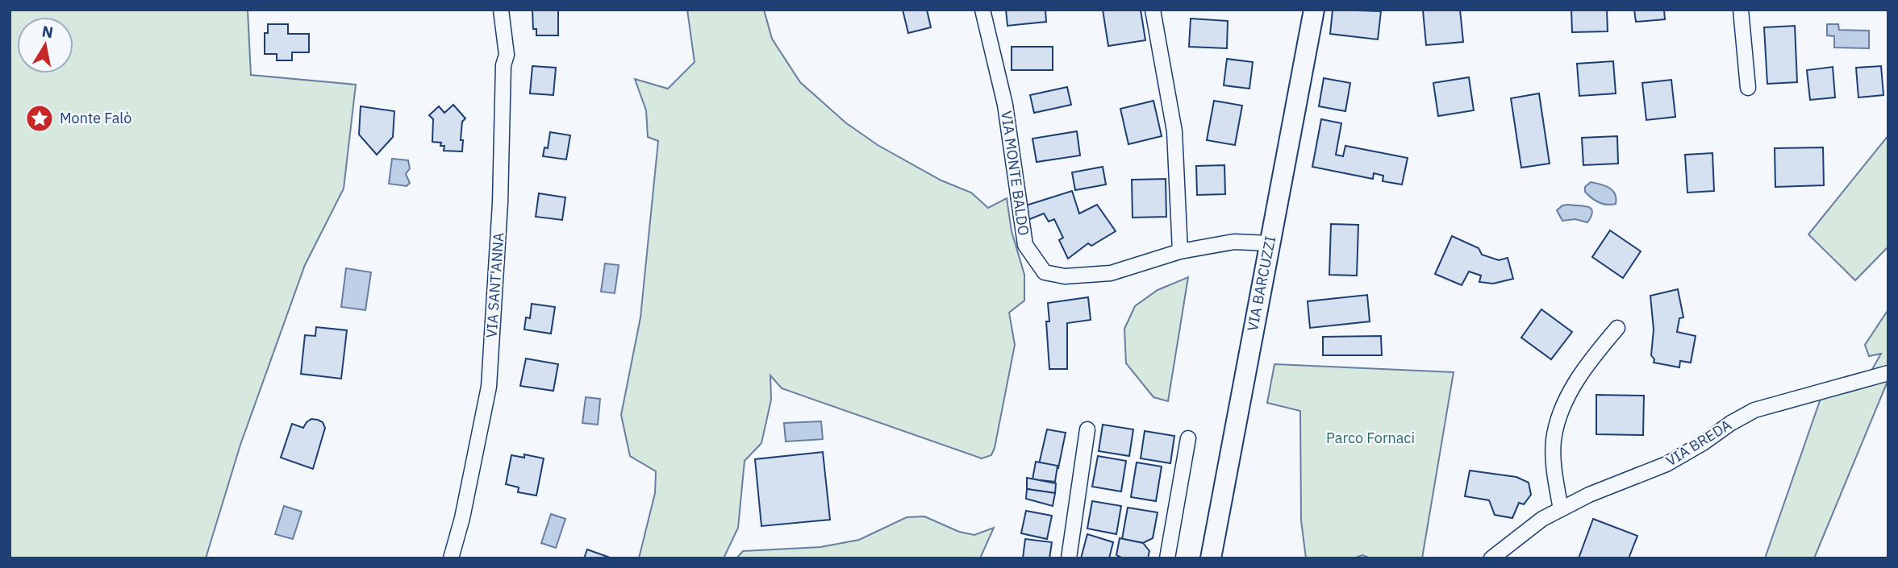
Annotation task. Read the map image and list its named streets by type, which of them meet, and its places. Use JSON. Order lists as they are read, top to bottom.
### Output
{
  "streets": {
    "street": [
      "VIA MONTE BALDO",
      "VIA BARCUZZI",
      "VIA SANT'ANNA",
      "VIA BREDA"
    ]
  },
  "crossings": [
    ["VIA MONTE BALDO", "VIA BARCUZZI"]
  ],
  "parks": ["Parco Fornaci"],
  "places": {
    "place": ["Monte Falò"]
  },
  "north": "top"
}
